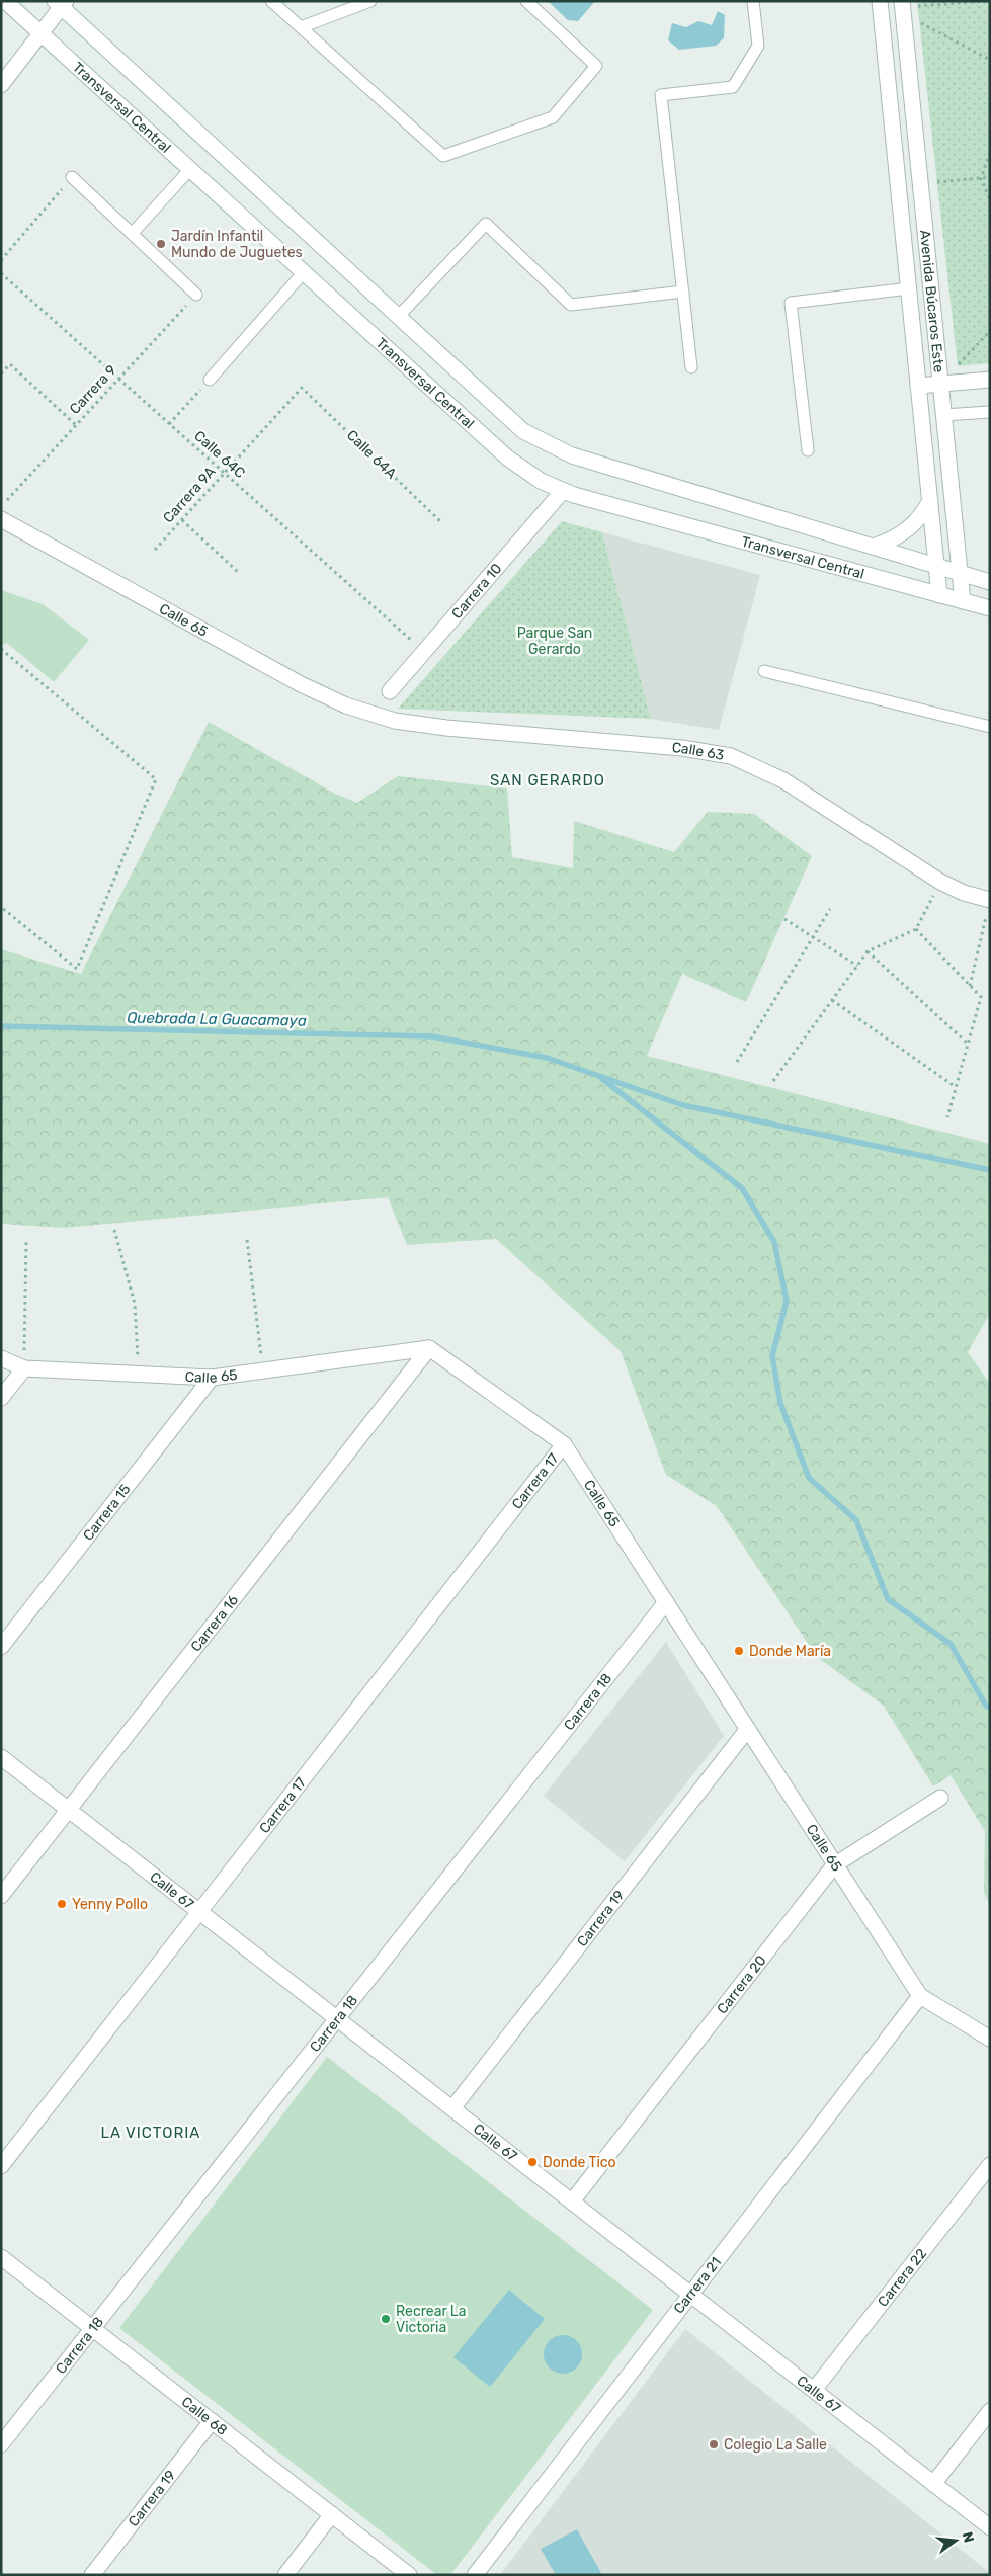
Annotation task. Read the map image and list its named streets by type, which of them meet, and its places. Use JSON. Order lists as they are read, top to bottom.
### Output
{
  "streets": {
    "street": [
      "Transversal Central",
      "Avenida Búcaros Este",
      "Carrera 10",
      "Calle 65",
      "Calle 63",
      "Carrera 17",
      "Carrera 15",
      "Carrera 16",
      "Carrera 18",
      "Calle 67",
      "Carrera 19",
      "Carrera 20",
      "Carrera 22",
      "Carrera 21",
      "Calle 68"
    ],
    "path": [
      "Carrera 9",
      "Calle 64C",
      "Calle 64A",
      "Carrera 9A"
    ]
  },
  "crossings": [
    ["Transversal Central", "Avenida Búcaros Este"],
    ["Transversal Central", "Carrera 10"],
    ["Carrera 9", "Calle 64C"],
    ["Calle 64C", "Carrera 9A"],
    ["Calle 64C", "Carrera 10"],
    ["Calle 64A", "Carrera 9A"],
    ["Calle 65", "Calle 63"],
    ["Calle 65", "Carrera 17"],
    ["Calle 65", "Carrera 15"],
    ["Calle 65", "Carrera 16"],
    ["Calle 65", "Carrera 18"],
    ["Calle 65", "Carrera 19"],
    ["Calle 65", "Carrera 20"],
    ["Calle 65", "Carrera 21"],
    ["Carrera 17", "Calle 67"],
    ["Carrera 16", "Calle 67"],
    ["Carrera 18", "Calle 67"],
    ["Carrera 18", "Calle 68"],
    ["Calle 67", "Carrera 19"],
    ["Calle 67", "Carrera 20"],
    ["Calle 67", "Carrera 22"],
    ["Calle 67", "Carrera 21"],
    ["Carrera 19", "Calle 68"]
  ],
  "districts": ["SAN GERARDO", "LA VICTORIA"],
  "water": ["Quebrada La Guacamaya"],
  "parks": ["Parque San Gerardo"],
  "places": [
    "Jardín Infantil Mundo de Juguetes",
    "Donde María",
    "Yenny Pollo",
    "Donde Tico",
    "Recrear La Victoria",
    "Colegio La Salle"
  ],
  "north": "right"
}
